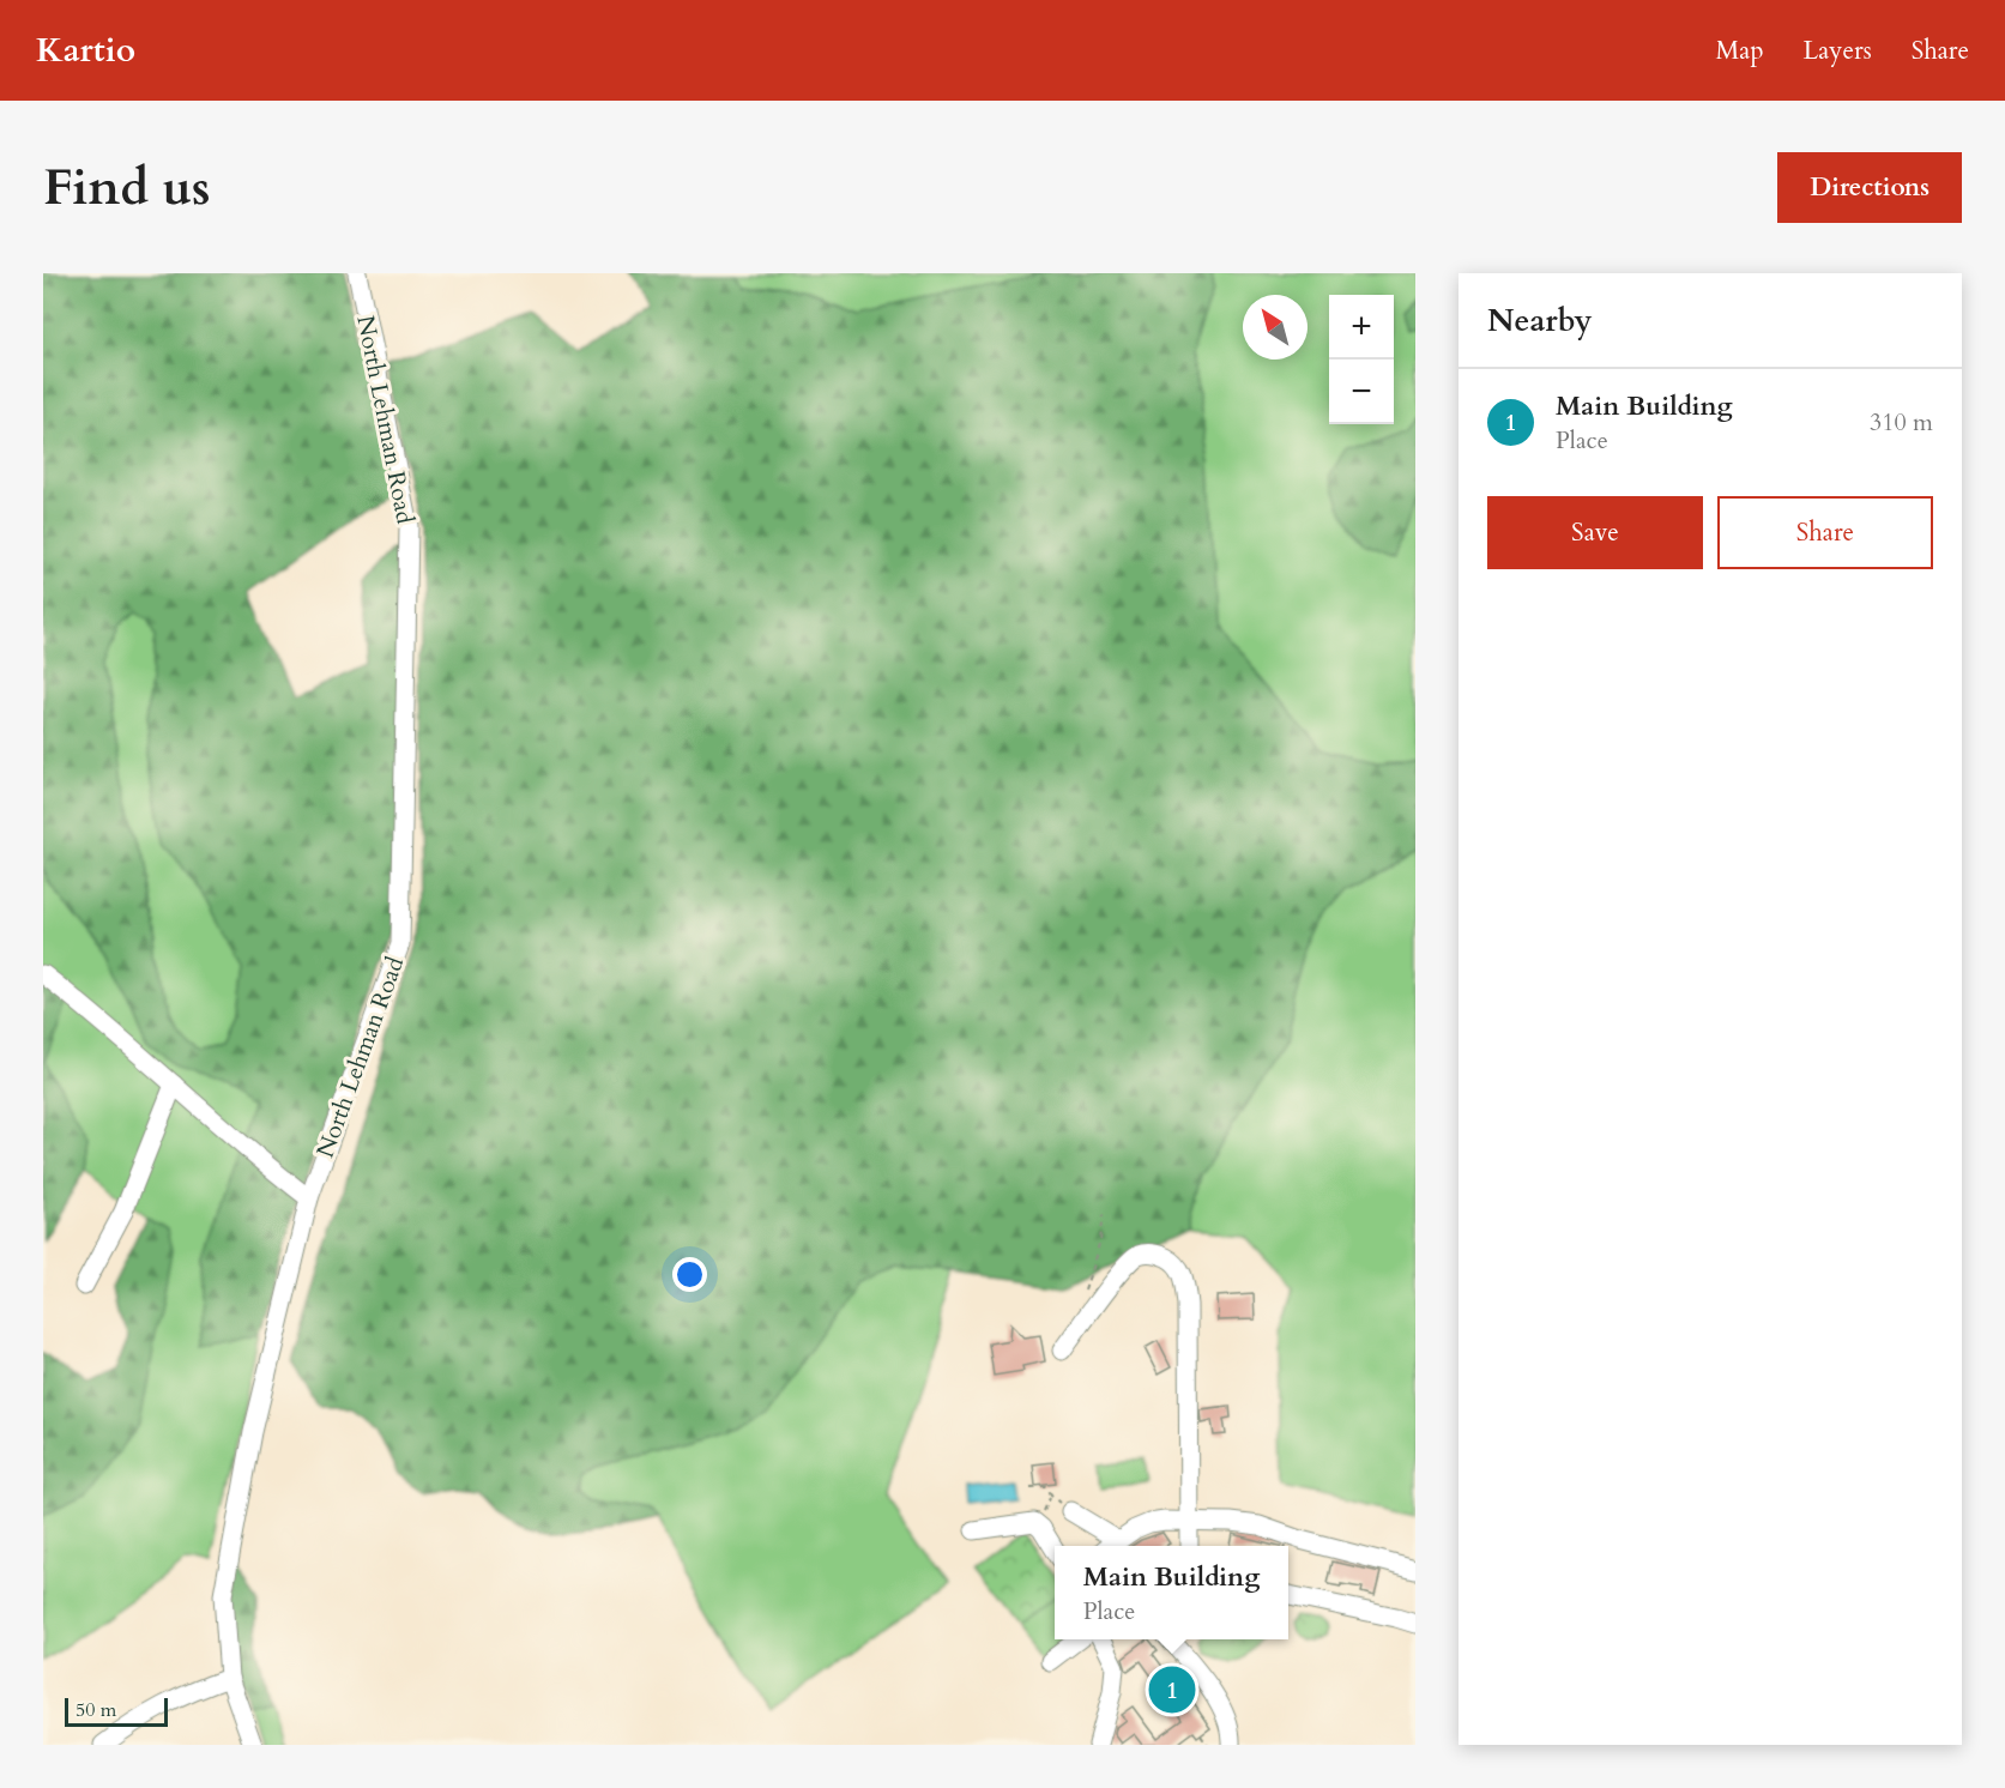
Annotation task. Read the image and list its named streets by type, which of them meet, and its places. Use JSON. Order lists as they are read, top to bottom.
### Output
{
  "streets": {
    "street": ["North Lehman Road"]
  },
  "scale_bar": "50 m",
  "north": "top left",
  "page": {
    "header": "Kartio",
    "nav": ["Map", "Layers", "Share"],
    "buttons": [
      "Directions",
      ["Save", "Share"]
    ],
    "title": "Find us",
    "heading": "Nearby",
    "map_buttons": ["+", "−"],
    "list": [
      {
        "mark": "1",
        "name": "Main Building",
        "note": "Place",
        "value": "310 m"
      }
    ],
    "popup": ["Main Building", "Place"],
    "pins": "1",
    "scale": "50 m"
  }
}
